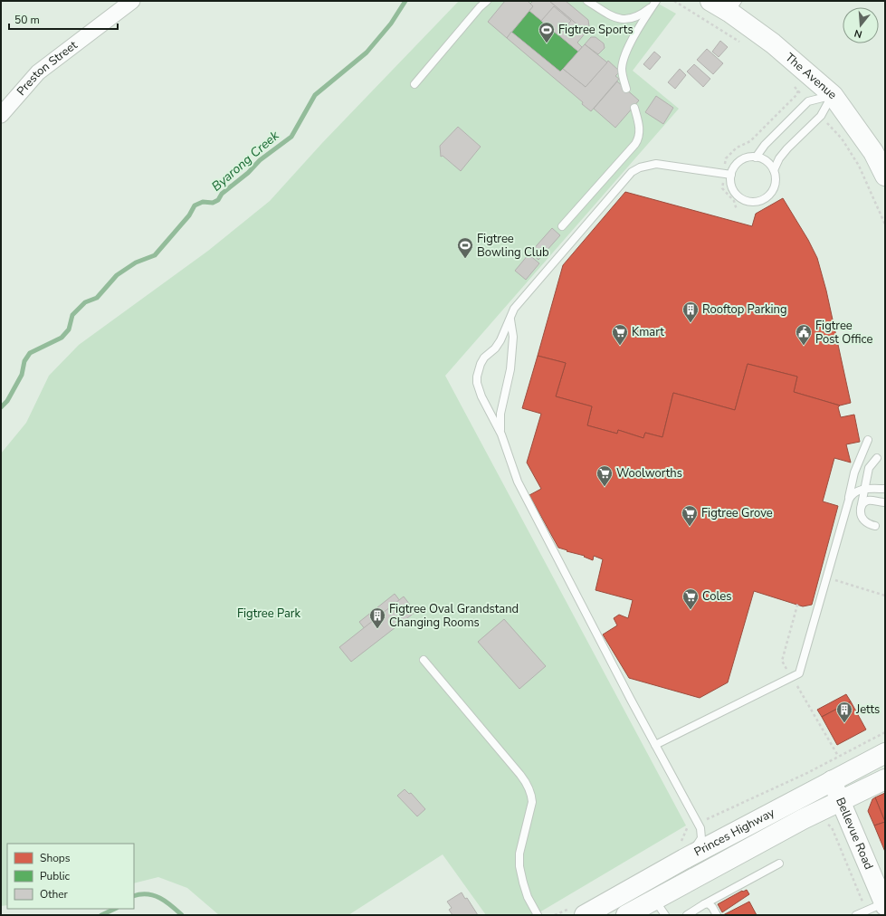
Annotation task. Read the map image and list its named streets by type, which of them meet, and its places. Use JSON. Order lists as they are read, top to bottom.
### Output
{
  "streets": {
    "main road": ["The Avenue", "Princes Highway"],
    "street": ["Preston Street", "Bellevue Road"]
  },
  "crossings": [
    ["Princes Highway", "Bellevue Road"]
  ],
  "water": ["Byarong Creek"],
  "parks": ["Figtree Park"],
  "places": {
    "sports": ["Figtree Sports", "Figtree Bowling Club"],
    "building": ["Rooftop Parking", "Figtree Oval Grandstand Changing Rooms", "Jetts"],
    "supermarket": [
      "Kmart",
      "Woolworths",
      "Figtree Grove",
      "Coles"
    ],
    "public building": ["Figtree Post Office"]
  },
  "legend": ["Shops", "Public", "Other"],
  "scale_bar": "50 m",
  "north": "bottom"
}
